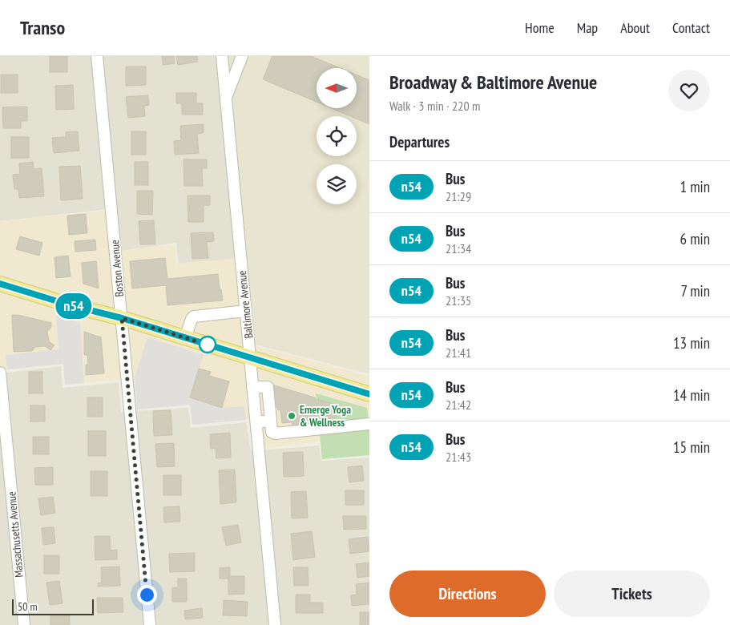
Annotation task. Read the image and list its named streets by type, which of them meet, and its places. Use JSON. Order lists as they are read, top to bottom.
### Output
{
  "streets": {
    "street": ["Boston Avenue", "Baltimore Avenue", "Massachusetts Avenue"]
  },
  "places": ["Emerge Yoga & Wellness"],
  "lines": ["bus line n54"],
  "scale_bar": "50 m",
  "north": "left",
  "page": {
    "header": "Transo",
    "nav": [
      "Home",
      "Map",
      "About",
      "Contact"
    ],
    "on_map": "n54",
    "heading": [
      ["Broadway & Baltimore Avenue", "Walk · 3 min · 220 m"],
      "Departures"
    ],
    "list": [
      {
        "mark": "n54",
        "name": "Bus",
        "note": "21:29",
        "value": "1 min"
      },
      {
        "mark": "n54",
        "name": "Bus",
        "note": "21:34",
        "value": "6 min"
      },
      {
        "mark": "n54",
        "name": "Bus",
        "note": "21:35",
        "value": "7 min"
      },
      {
        "mark": "n54",
        "name": "Bus",
        "note": "21:41",
        "value": "13 min"
      },
      {
        "mark": "n54",
        "name": "Bus",
        "note": "21:42",
        "value": "14 min"
      },
      {
        "mark": "n54",
        "name": "Bus",
        "note": "21:43",
        "value": "15 min"
      }
    ],
    "buttons": ["Directions", "Tickets"],
    "scale": "50 m"
  }
}
